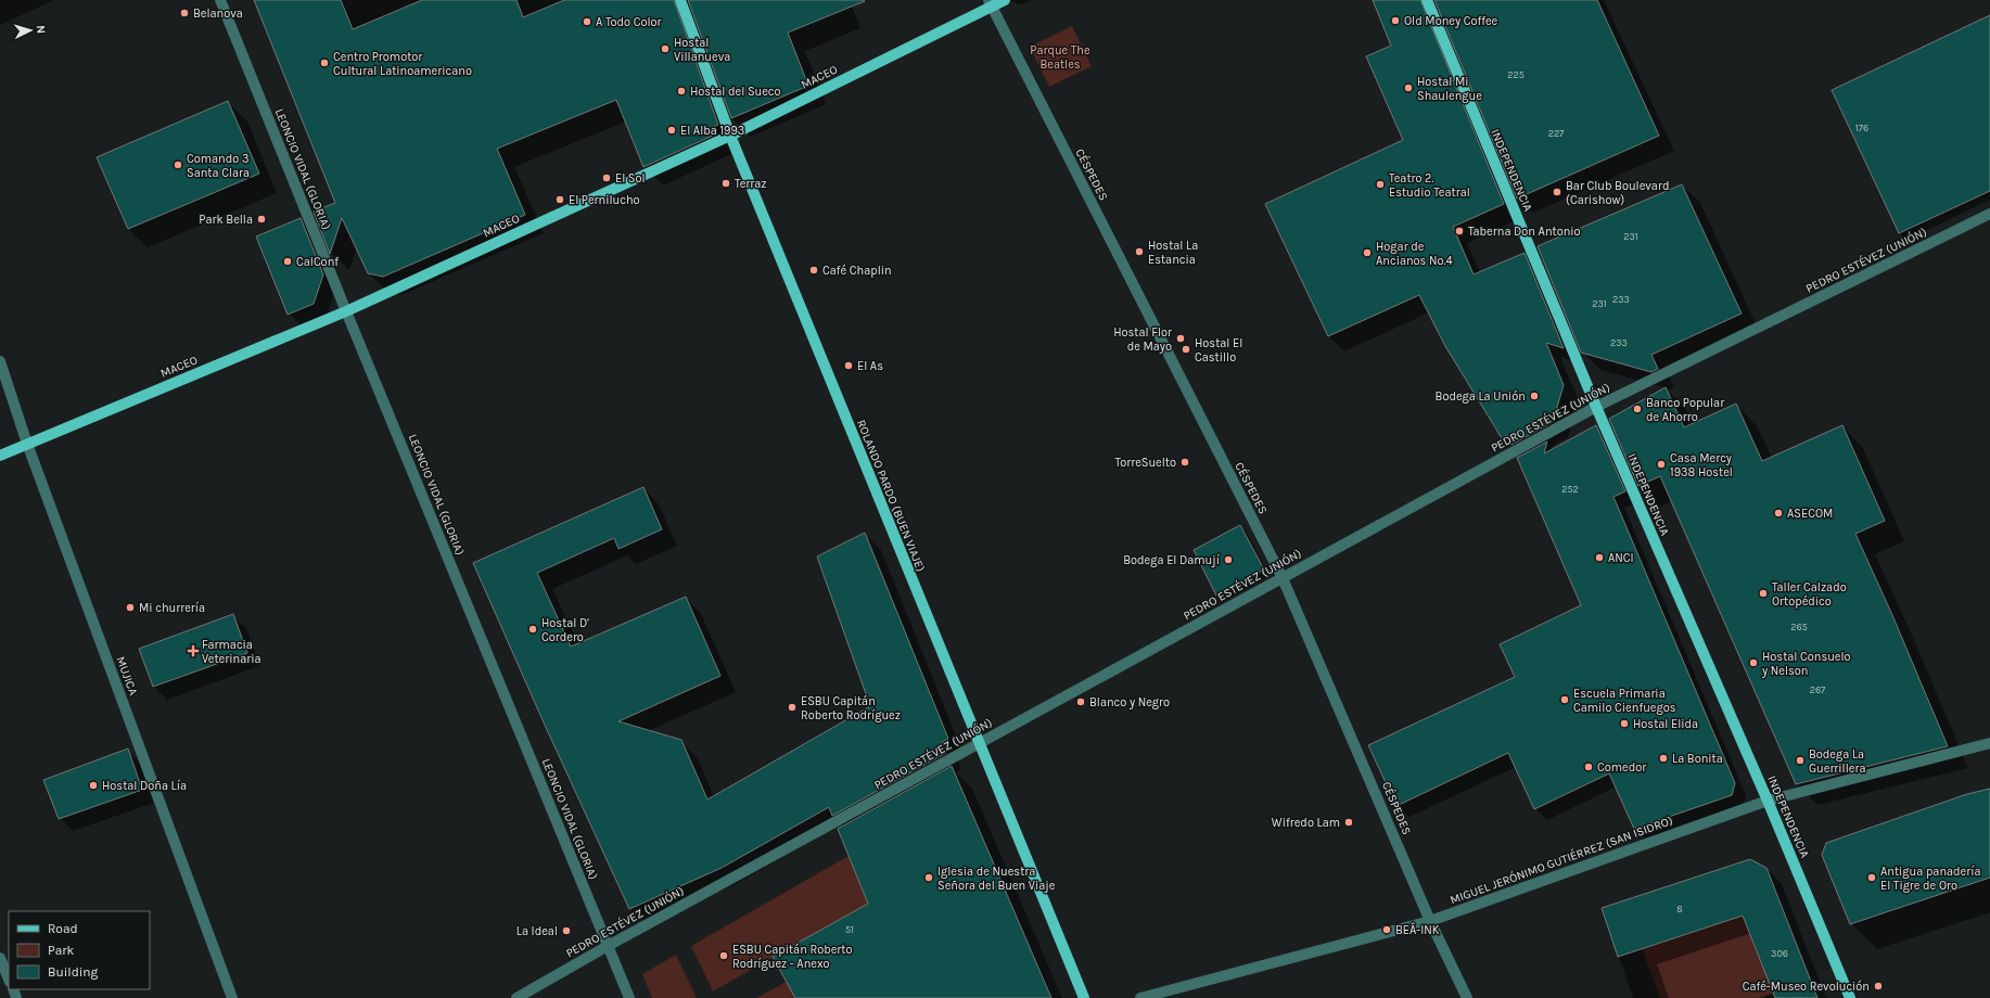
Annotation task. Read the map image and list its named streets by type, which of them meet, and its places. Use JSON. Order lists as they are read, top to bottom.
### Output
{
  "streets": {
    "main road": ["MACEO", "INDEPENDENCIA", "ROLANDO PARDO (BUEN VIAJE)"],
    "street": [
      "LEONCIO VIDAL (GLORIA)",
      "CÉSPEDES",
      "PEDRO ESTÉVEZ (UNIÓN)",
      "MUJICA",
      "MIGUEL JERÓNIMO GUTIÉRREZ (SAN ISIDRO)"
    ]
  },
  "crossings": [
    ["MACEO", "LEONCIO VIDAL (GLORIA)"],
    ["MACEO", "CÉSPEDES"],
    ["MACEO", "ROLANDO PARDO (BUEN VIAJE)"],
    ["MACEO", "MUJICA"],
    ["LEONCIO VIDAL (GLORIA)", "PEDRO ESTÉVEZ (UNIÓN)"],
    ["INDEPENDENCIA", "PEDRO ESTÉVEZ (UNIÓN)"],
    ["INDEPENDENCIA", "MIGUEL JERÓNIMO GUTIÉRREZ (SAN ISIDRO)"],
    ["CÉSPEDES", "PEDRO ESTÉVEZ (UNIÓN)"],
    ["CÉSPEDES", "MIGUEL JERÓNIMO GUTIÉRREZ (SAN ISIDRO)"],
    ["PEDRO ESTÉVEZ (UNIÓN)", "ROLANDO PARDO (BUEN VIAJE)"]
  ],
  "parks": ["Parque The Beatles"],
  "places": {
    "other": [
      "Belanova",
      "Old Money Coffee",
      "A Todo Color",
      "Hostal Villanueva",
      "Centro Promotor Cultural Latinoamericano",
      "Hostal Mi Shaulengue",
      "Hostal del Sueco",
      "El Alba 1993",
      "Comando 3 Santa Clara",
      "El Sol",
      "Terraz",
      "Teatro 2. Estudio Teatral",
      "Bar Club Boulevard (Carishow)",
      "El Pernilucho",
      "Park Bella",
      "Taberna Don Antonio",
      "Hostal La Estancia",
      "Hogar de Ancianos No.4",
      "CalConf",
      "Café Chaplin",
      "Hostal Flor de Mayo",
      "Hostal El Castillo",
      "El As",
      "Bodega La Unión",
      "Banco Popular de Ahorro",
      "TorreSuelto",
      "Casa Mercy 1938 Hostel",
      "ASECOM",
      "ANCI",
      "Bodega El Damují",
      "Taller Calzado Ortopédico",
      "Mi churrería",
      "Hostal D' Cordero",
      "Hostal Consuelo y Nelson",
      "Escuela Primaria Camilo Cienfuegos",
      "Blanco y Negro",
      "ESBU Capitán Roberto Rodríguez",
      "Hostal Elida",
      "La Bonita",
      "Bodega La Guerrillera",
      "Comedor",
      "Hostal Doña Lía",
      "Wifredo Lam",
      "Iglesia de Nuestra Señora del Buen Viaje",
      "Antigua panadería El Tigre de Oro",
      "BEÂ-INK",
      "La Ideal",
      "ESBU Capitán Roberto Rodríguez - Anexo",
      "Café-Museo Revolución"
    ],
    "health": ["Farmacia Veterinaria"]
  },
  "house_numbers": [
    "225",
    "176",
    "227",
    "231",
    "233",
    "231",
    "233",
    "252",
    "265",
    "267",
    "8",
    "51",
    "306"
  ],
  "legend": ["Road", "Park", "Building"],
  "north": "right"
}
